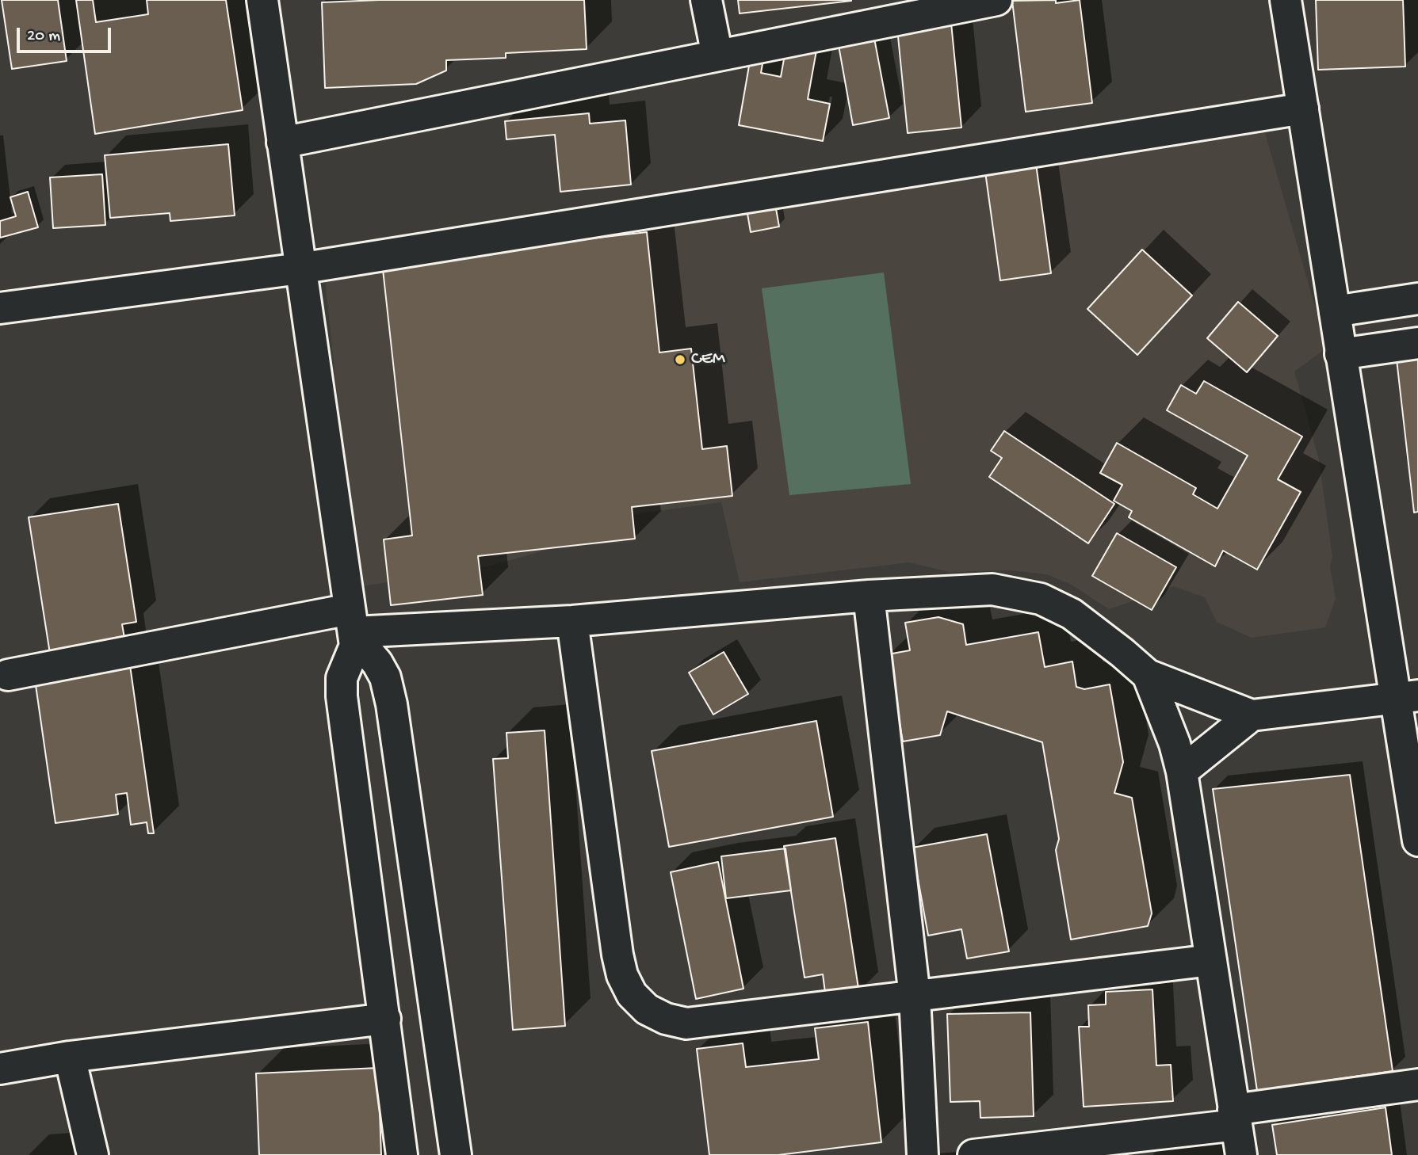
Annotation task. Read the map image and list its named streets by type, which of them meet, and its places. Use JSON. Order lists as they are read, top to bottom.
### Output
{
  "places": ["CEM"],
  "scale_bar": "20 m"
}
